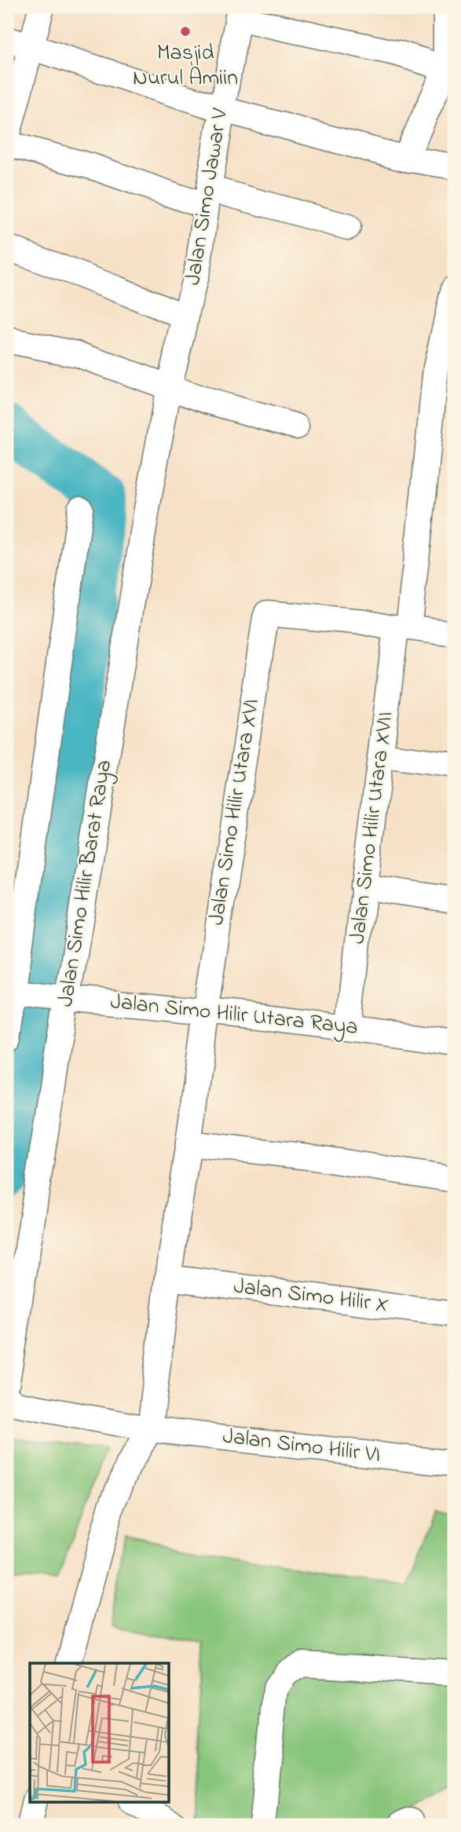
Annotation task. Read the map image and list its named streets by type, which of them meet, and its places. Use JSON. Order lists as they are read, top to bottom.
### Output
{
  "streets": {
    "street": [
      "Jalan Simo Jawar V",
      "Jalan Simo Hilir Utara XVI",
      "Jalan Simo Hilir Utara XVII",
      "Jalan Simo Hilir Barat Raya",
      "Jalan Simo Hilir Utara Raya",
      "Jalan Simo Hilir X",
      "Jalan Simo Hilir VI"
    ]
  },
  "crossings": [
    ["Jalan Simo Jawar V", "Jalan Simo Hilir Barat Raya"],
    ["Jalan Simo Hilir Utara XVI", "Jalan Simo Hilir Utara XVII"],
    ["Jalan Simo Hilir Utara XVI", "Jalan Simo Hilir Utara Raya"],
    ["Jalan Simo Hilir Utara XVII", "Jalan Simo Hilir Utara Raya"],
    ["Jalan Simo Hilir Barat Raya", "Jalan Simo Hilir Utara Raya"]
  ],
  "places": ["Masjid Nurul Amiin"]
}
